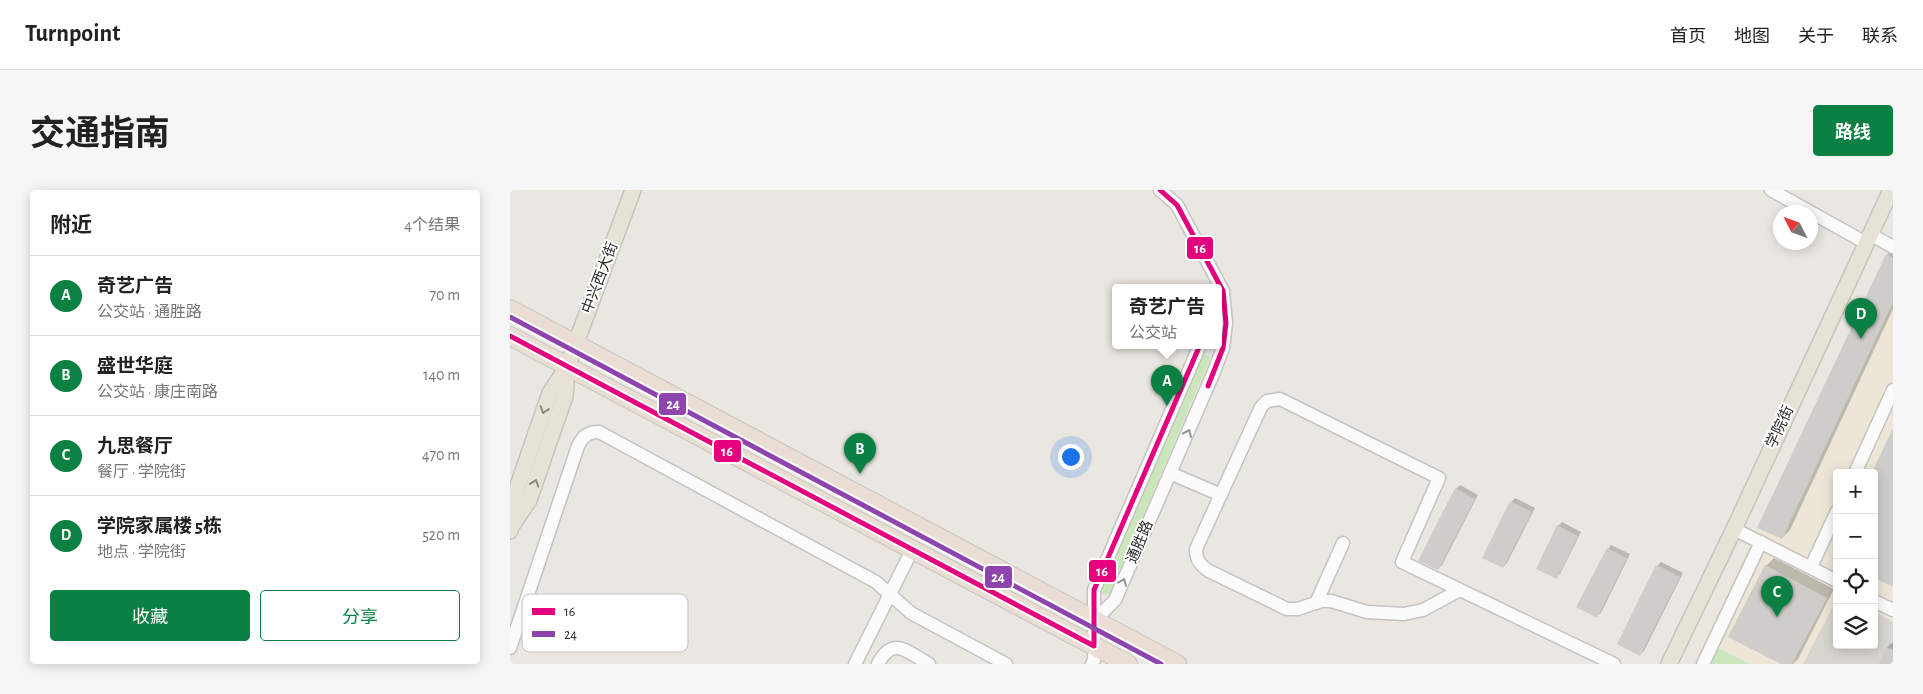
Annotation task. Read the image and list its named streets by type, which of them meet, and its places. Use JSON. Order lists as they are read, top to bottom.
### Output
{
  "streets": {
    "main road": ["中兴西大街", "学院街"],
    "street": ["通胜路"]
  },
  "lines": ["transit line 16", "transit line 24"],
  "legend": ["16", "24"],
  "north": "top left",
  "page": {
    "header": "Turnpoint",
    "nav": [
      "首页",
      "地图",
      "关于",
      "联系"
    ],
    "title": "交通指南",
    "buttons": [
      "路线",
      ["收藏", "分享"]
    ],
    "heading": ["附近", "4个结果"],
    "list": [
      {
        "mark": "A",
        "name": "奇艺广告",
        "note": "公交站 · 通胜路",
        "value": "70 m"
      },
      {
        "mark": "B",
        "name": "盛世华庭",
        "note": "公交站 · 康庄南路",
        "value": "140 m"
      },
      {
        "mark": "C",
        "name": "九思餐厅",
        "note": "餐厅 · 学院街",
        "value": "470 m"
      },
      {
        "mark": "D",
        "name": "学院家属楼 5栋",
        "note": "地点 · 学院街",
        "value": "520 m"
      }
    ],
    "popup": ["奇艺广告", "公交站"],
    "pins": [
      "D",
      "A",
      "B",
      "C"
    ],
    "map_buttons": ["+", "−"]
  }
}
